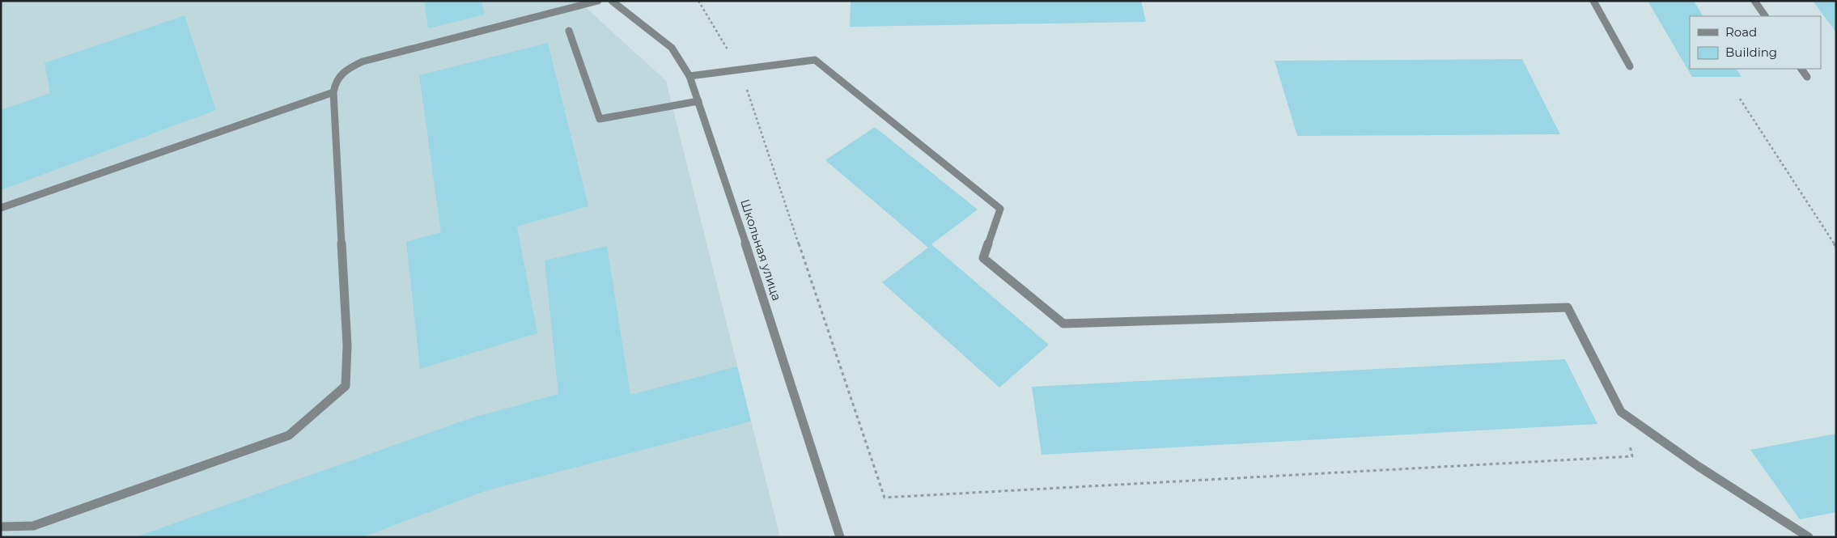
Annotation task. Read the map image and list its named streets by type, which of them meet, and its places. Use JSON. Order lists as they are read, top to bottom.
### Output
{
  "streets": {
    "street": ["Школьная улица"]
  },
  "legend": ["Road", "Building"]
}
